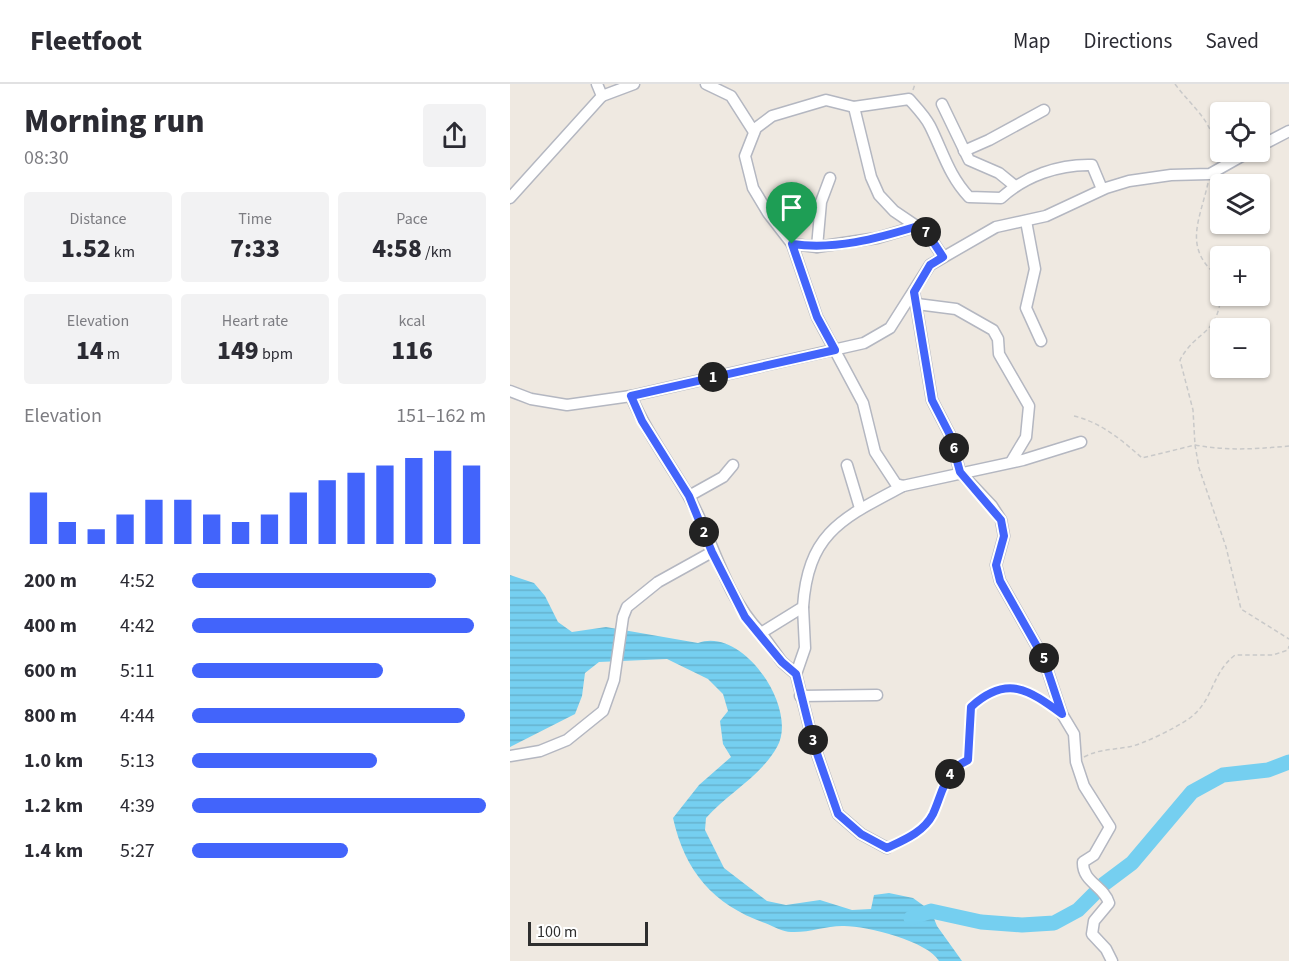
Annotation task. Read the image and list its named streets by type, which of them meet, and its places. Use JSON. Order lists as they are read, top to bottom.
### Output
{
  "scale_bar": "100 m",
  "page": {
    "header": "Fleetfoot",
    "nav": ["Map", "Directions", "Saved"],
    "heading": ["Morning run", "08:30"],
    "map_buttons": ["+", "−"],
    "stats": [
      ["Distance", "1.52 km"],
      ["Time", "7:33"],
      ["Pace", "4:58 /km"],
      ["Elevation", "14 m"],
      ["Heart rate", "149 bpm"],
      ["kcal", "116"]
    ],
    "pins": [
      "7",
      "1",
      "6",
      "2",
      "5",
      "3",
      "4"
    ],
    "chart": ["Elevation", "151–162 m"],
    "list": [
      {
        "name": "200 m",
        "note": "4:52"
      },
      {
        "name": "400 m",
        "note": "4:42"
      },
      {
        "name": "600 m",
        "note": "5:11"
      },
      {
        "name": "800 m",
        "note": "4:44"
      },
      {
        "name": "1.0 km",
        "note": "5:13"
      },
      {
        "name": "1.2 km",
        "note": "4:39"
      },
      {
        "name": "1.4 km",
        "note": "5:27"
      }
    ],
    "scale": "100 m"
  }
}
